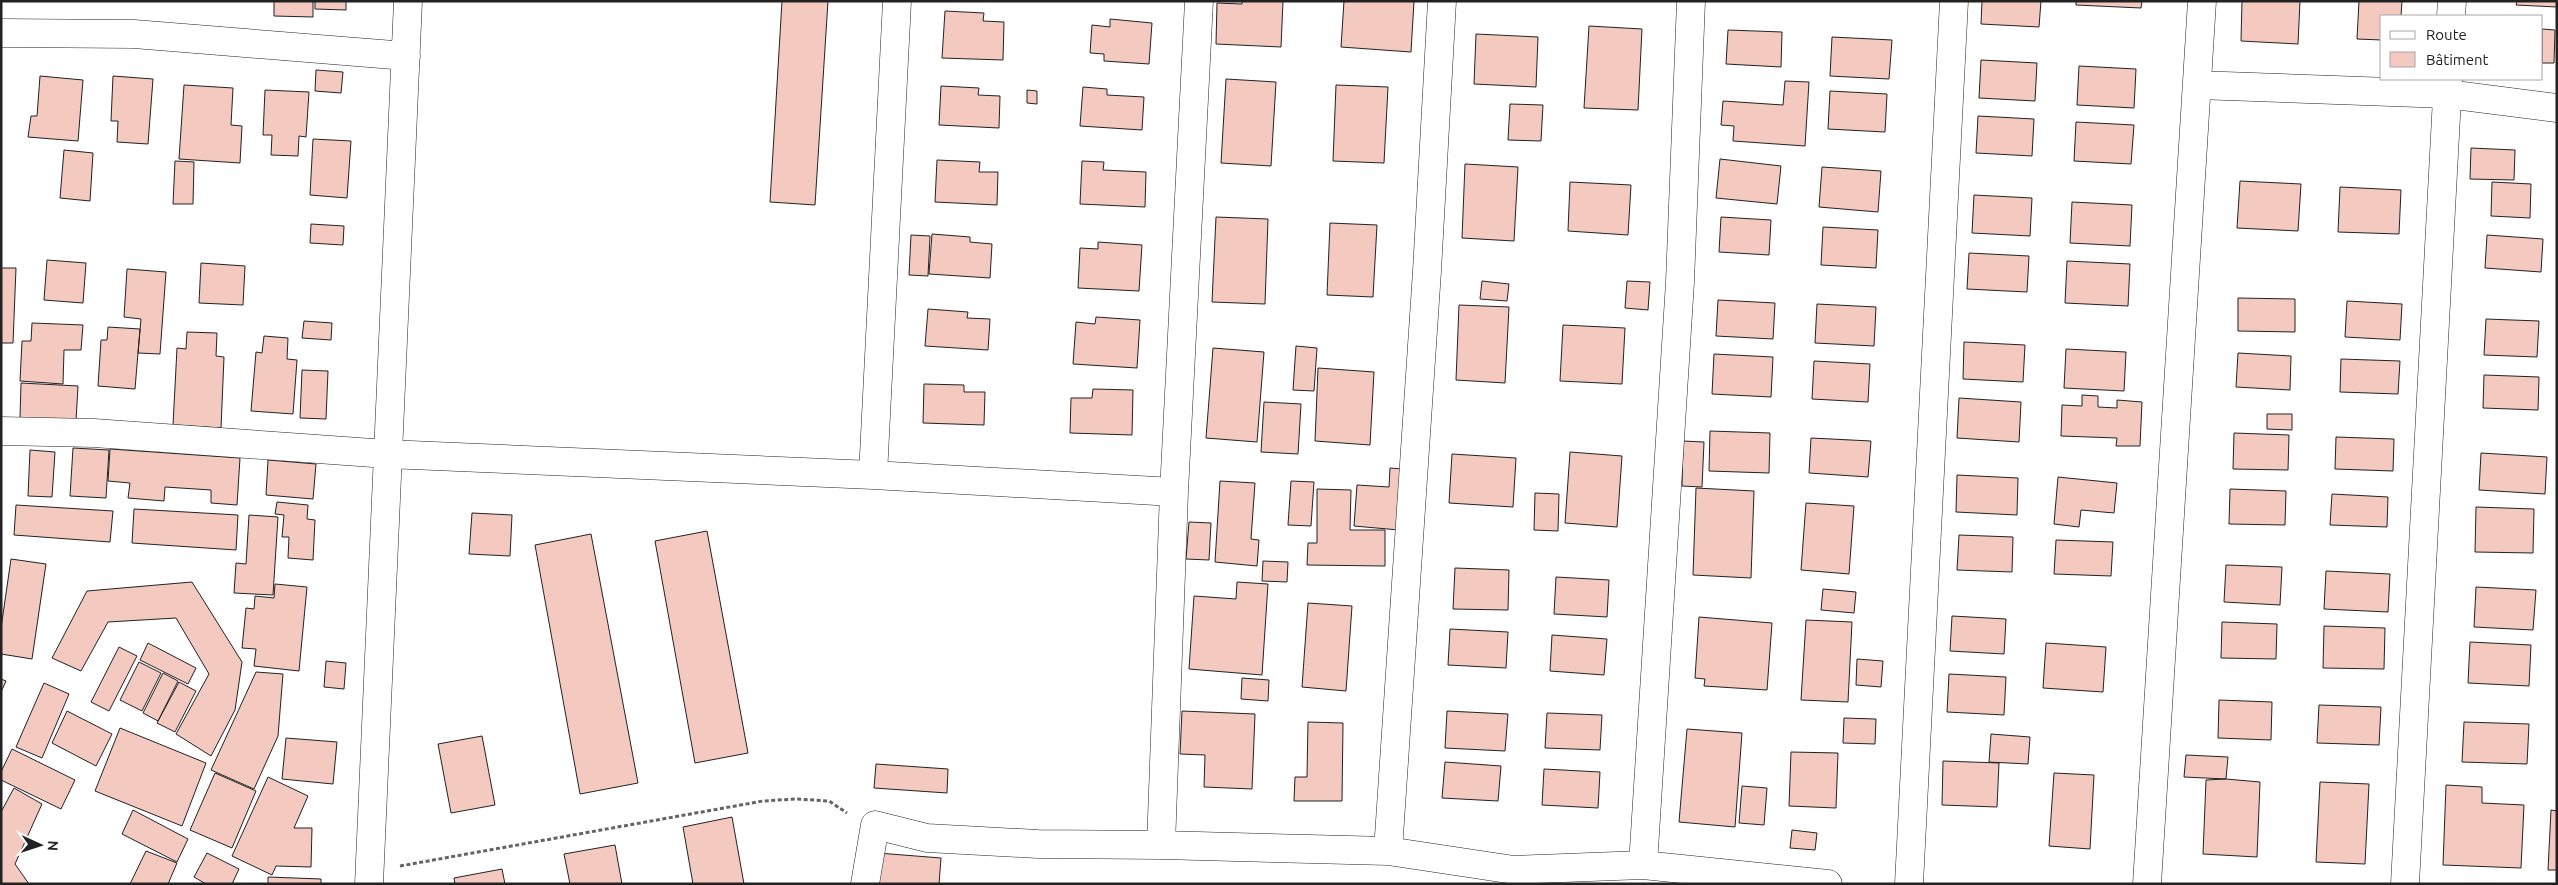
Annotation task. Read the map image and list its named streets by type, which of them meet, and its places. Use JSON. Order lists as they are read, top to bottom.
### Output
{
  "legend": ["Route", "Bâtiment"],
  "north": "right"
}
